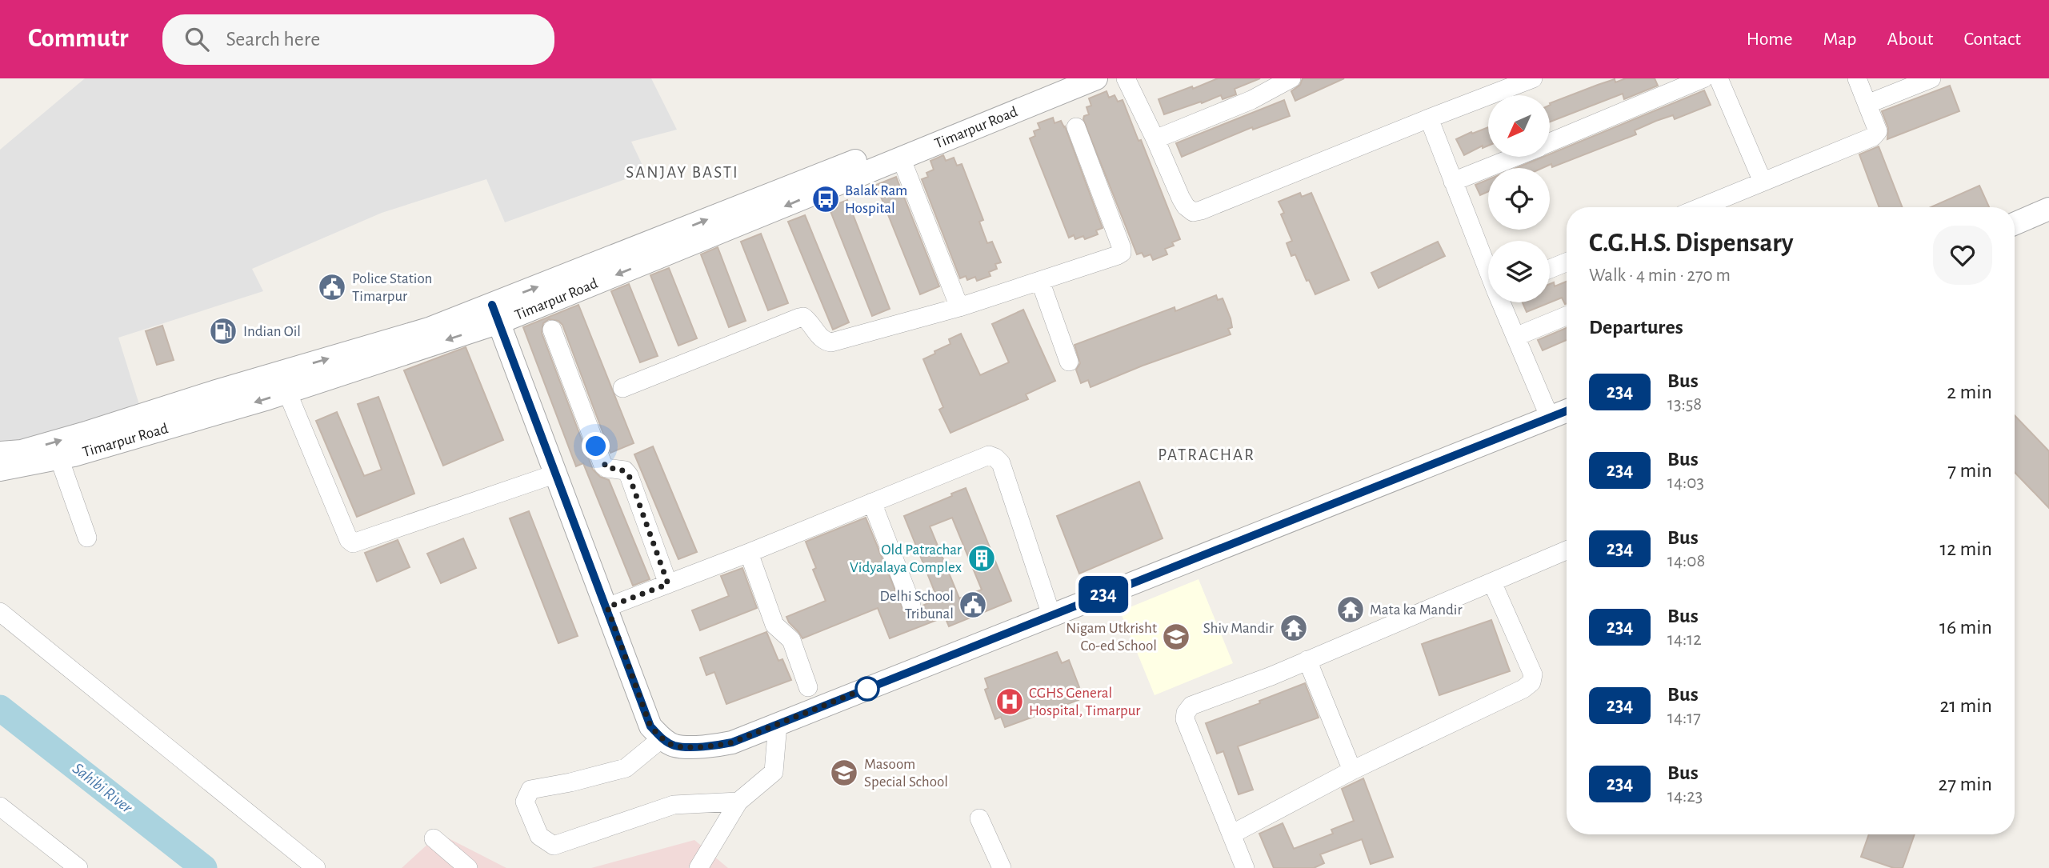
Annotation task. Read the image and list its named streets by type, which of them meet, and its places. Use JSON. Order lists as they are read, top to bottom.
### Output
{
  "streets": {
    "street": ["Timarpur Road"]
  },
  "districts": ["SANJAY BASTI", "PATRACHAR"],
  "water": ["Sahibi River"],
  "places": {
    "bus stop": ["Balak Ram Hospital"],
    "public building": ["Police Station Timarpur", "Delhi School Tribunal"],
    "fuel station": ["Indian Oil"],
    "building": ["Old Patrachar Vidyalaya Complex"],
    "temple": ["Mata ka Mandir", "Shiv Mandir"],
    "school or university": ["Nigam Utkrisht Co-ed School", "Masoom Special School"],
    "hospital": ["CGHS General Hospital, Timarpur"]
  },
  "lines": ["bus line 234"],
  "north": "bottom left",
  "page": {
    "header": "Commutr",
    "search": "Search here",
    "nav": [
      "Home",
      "Map",
      "About",
      "Contact"
    ],
    "on_map": "234",
    "heading": [
      ["C.G.H.S. Dispensary", "Walk · 4 min · 270 m"],
      "Departures"
    ],
    "list": [
      {
        "mark": "234",
        "name": "Bus",
        "note": "13:58",
        "value": "2 min"
      },
      {
        "mark": "234",
        "name": "Bus",
        "note": "14:03",
        "value": "7 min"
      },
      {
        "mark": "234",
        "name": "Bus",
        "note": "14:08",
        "value": "12 min"
      },
      {
        "mark": "234",
        "name": "Bus",
        "note": "14:12",
        "value": "16 min"
      },
      {
        "mark": "234",
        "name": "Bus",
        "note": "14:17",
        "value": "21 min"
      },
      {
        "mark": "234",
        "name": "Bus",
        "note": "14:23",
        "value": "27 min"
      }
    ]
  }
}
